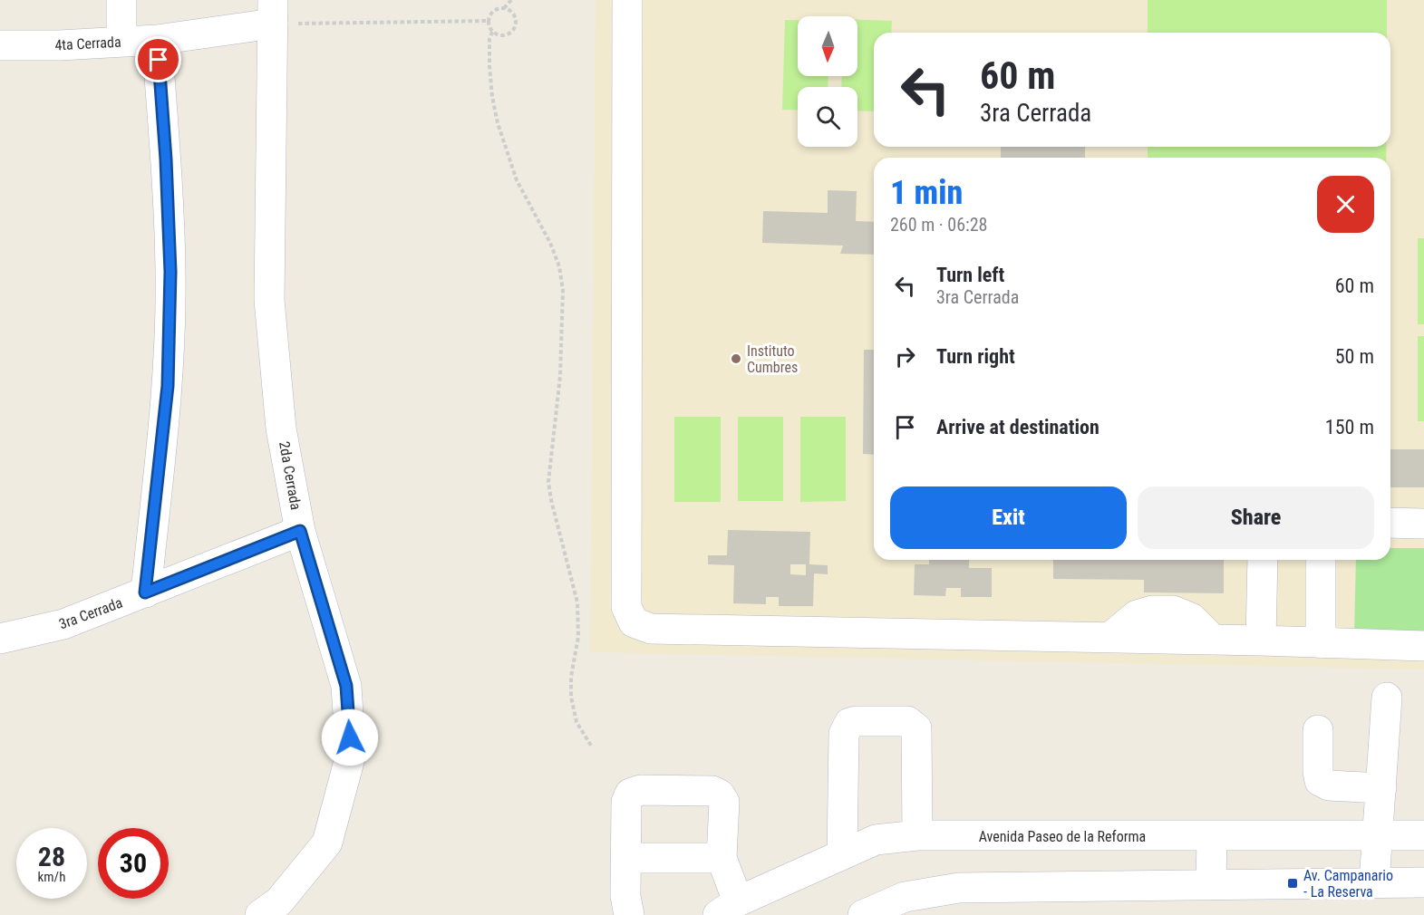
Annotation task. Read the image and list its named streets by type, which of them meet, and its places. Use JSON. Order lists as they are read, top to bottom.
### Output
{
  "streets": {
    "street": [
      "4ta Cerrada",
      "2da Cerrada",
      "3ra Cerrada",
      "Avenida Paseo de la Reforma"
    ]
  },
  "crossings": [
    ["4ta Cerrada", "2da Cerrada"],
    ["2da Cerrada", "3ra Cerrada"]
  ],
  "places": {
    "other": ["Instituto Cumbres"],
    "transit": ["Av. Campanario - La Reserva"]
  },
  "north": "bottom",
  "page": {
    "turn": ["60 m", "3ra Cerrada"],
    "heading": ["1 min", "260 m · 06:28"],
    "list": [
      {
        "name": "Turn left",
        "note": "3ra Cerrada",
        "value": "60 m"
      },
      {
        "name": "Turn right",
        "value": "50 m"
      },
      {
        "name": "Arrive at destination",
        "value": "150 m"
      }
    ],
    "buttons": ["Exit", "Share"],
    "speed": "28 km/h",
    "limit": "30"
  }
}
